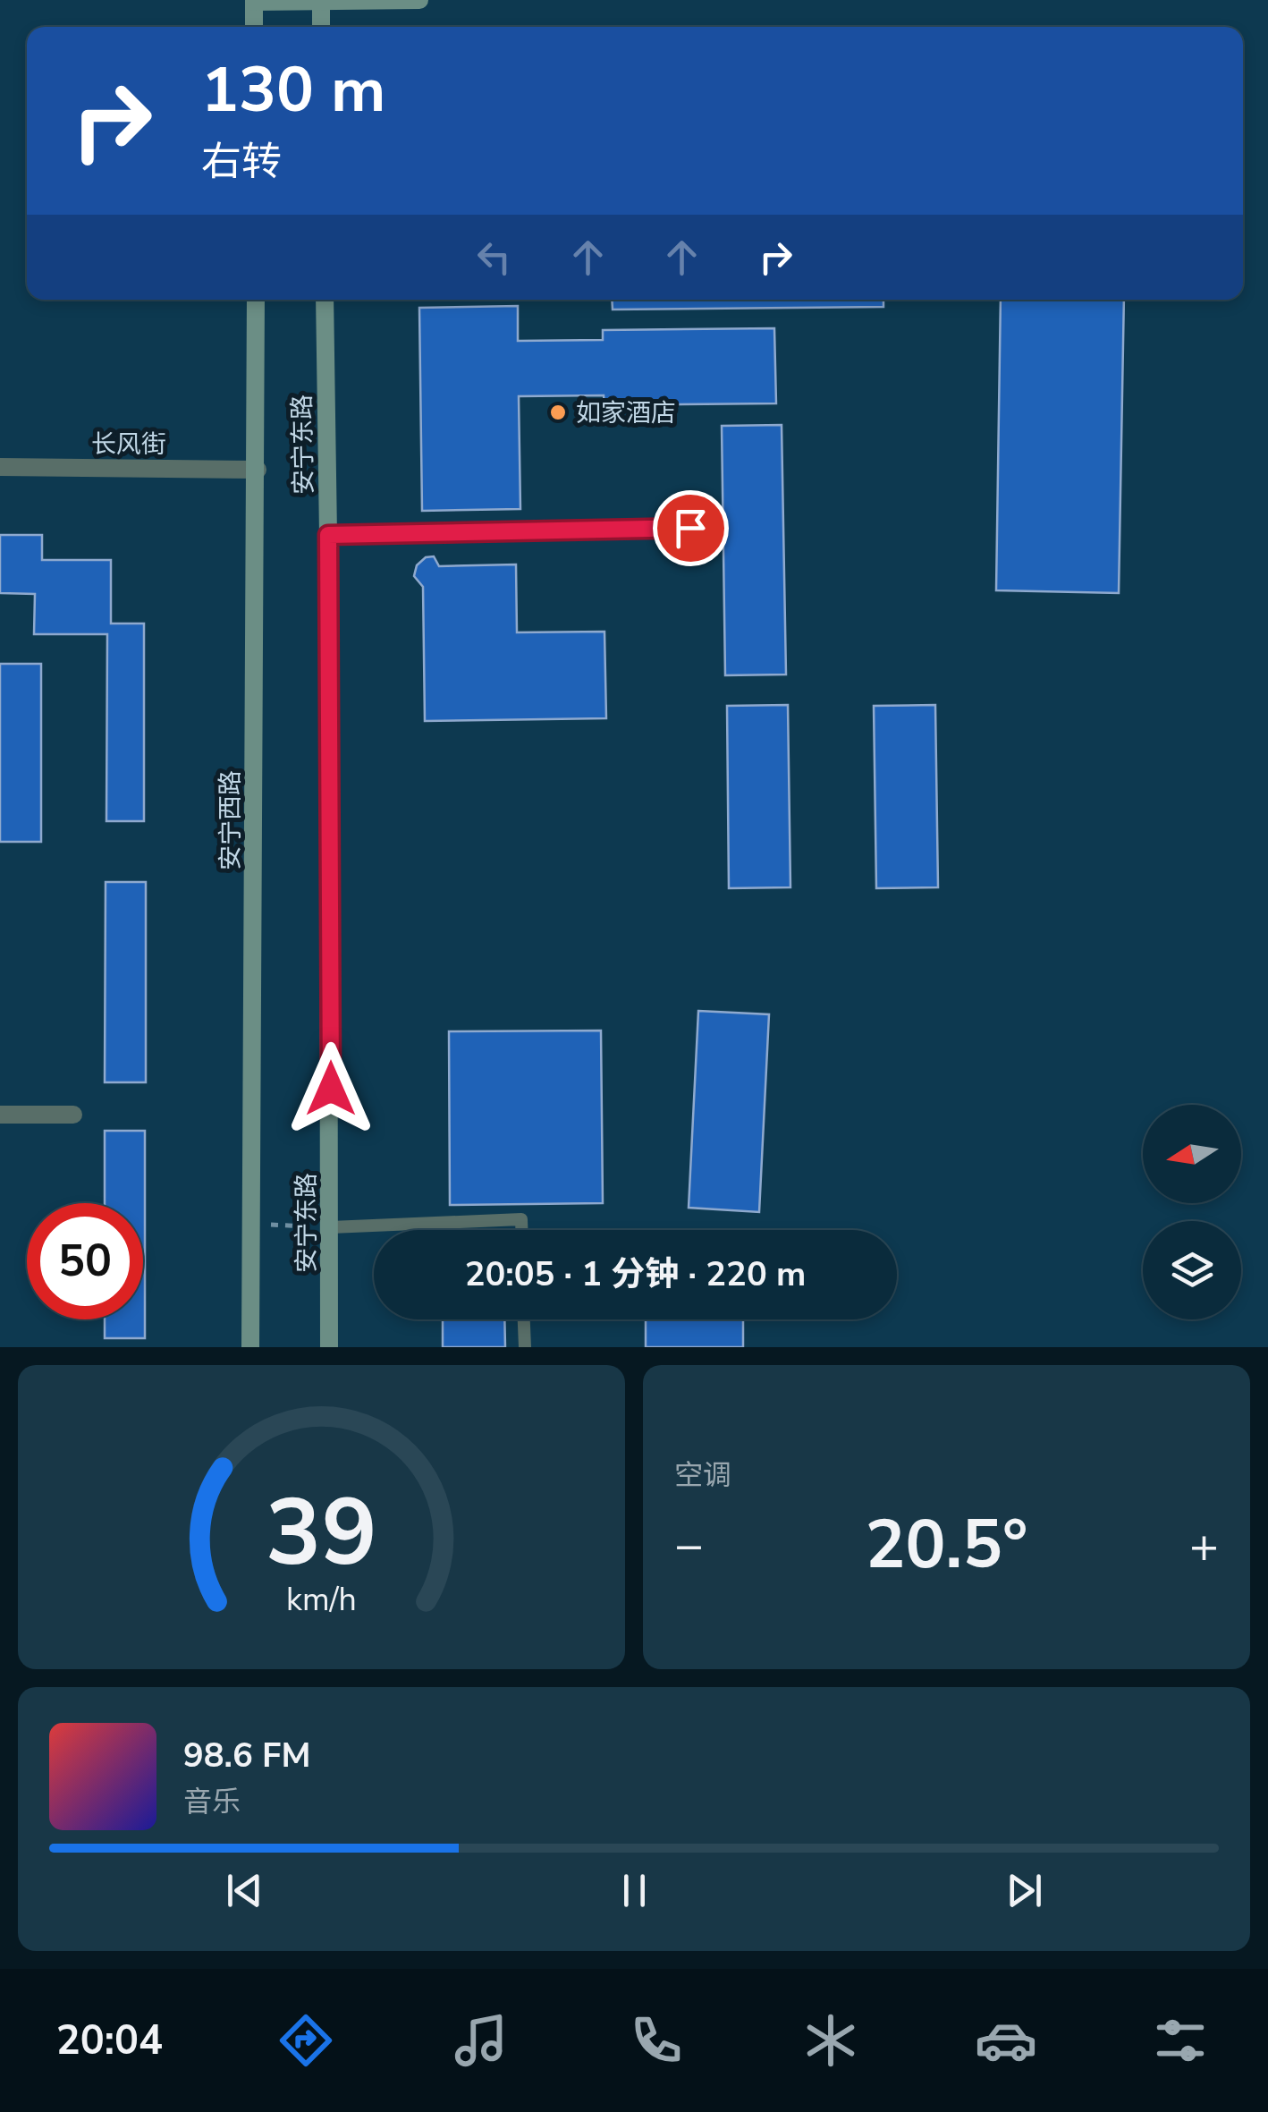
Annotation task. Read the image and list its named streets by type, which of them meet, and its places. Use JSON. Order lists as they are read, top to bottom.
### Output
{
  "streets": {
    "main road": ["安宁东路", "安宁西路"],
    "street": ["长风街"]
  },
  "crossings": [
    ["长风街", "安宁西路"]
  ],
  "places": ["如家酒店"],
  "north": "left",
  "page": {
    "turn": ["130 m", "右转"],
    "limit": "50",
    "trip": "20:05 · 1 分钟 · 220 m",
    "tile": "空调",
    "heat": ["−", "20.5°", "+"],
    "song": ["98.6 FM", "音乐"],
    "tabs": "20:04",
    "gauge": ["39", "km/h"]
  }
}
